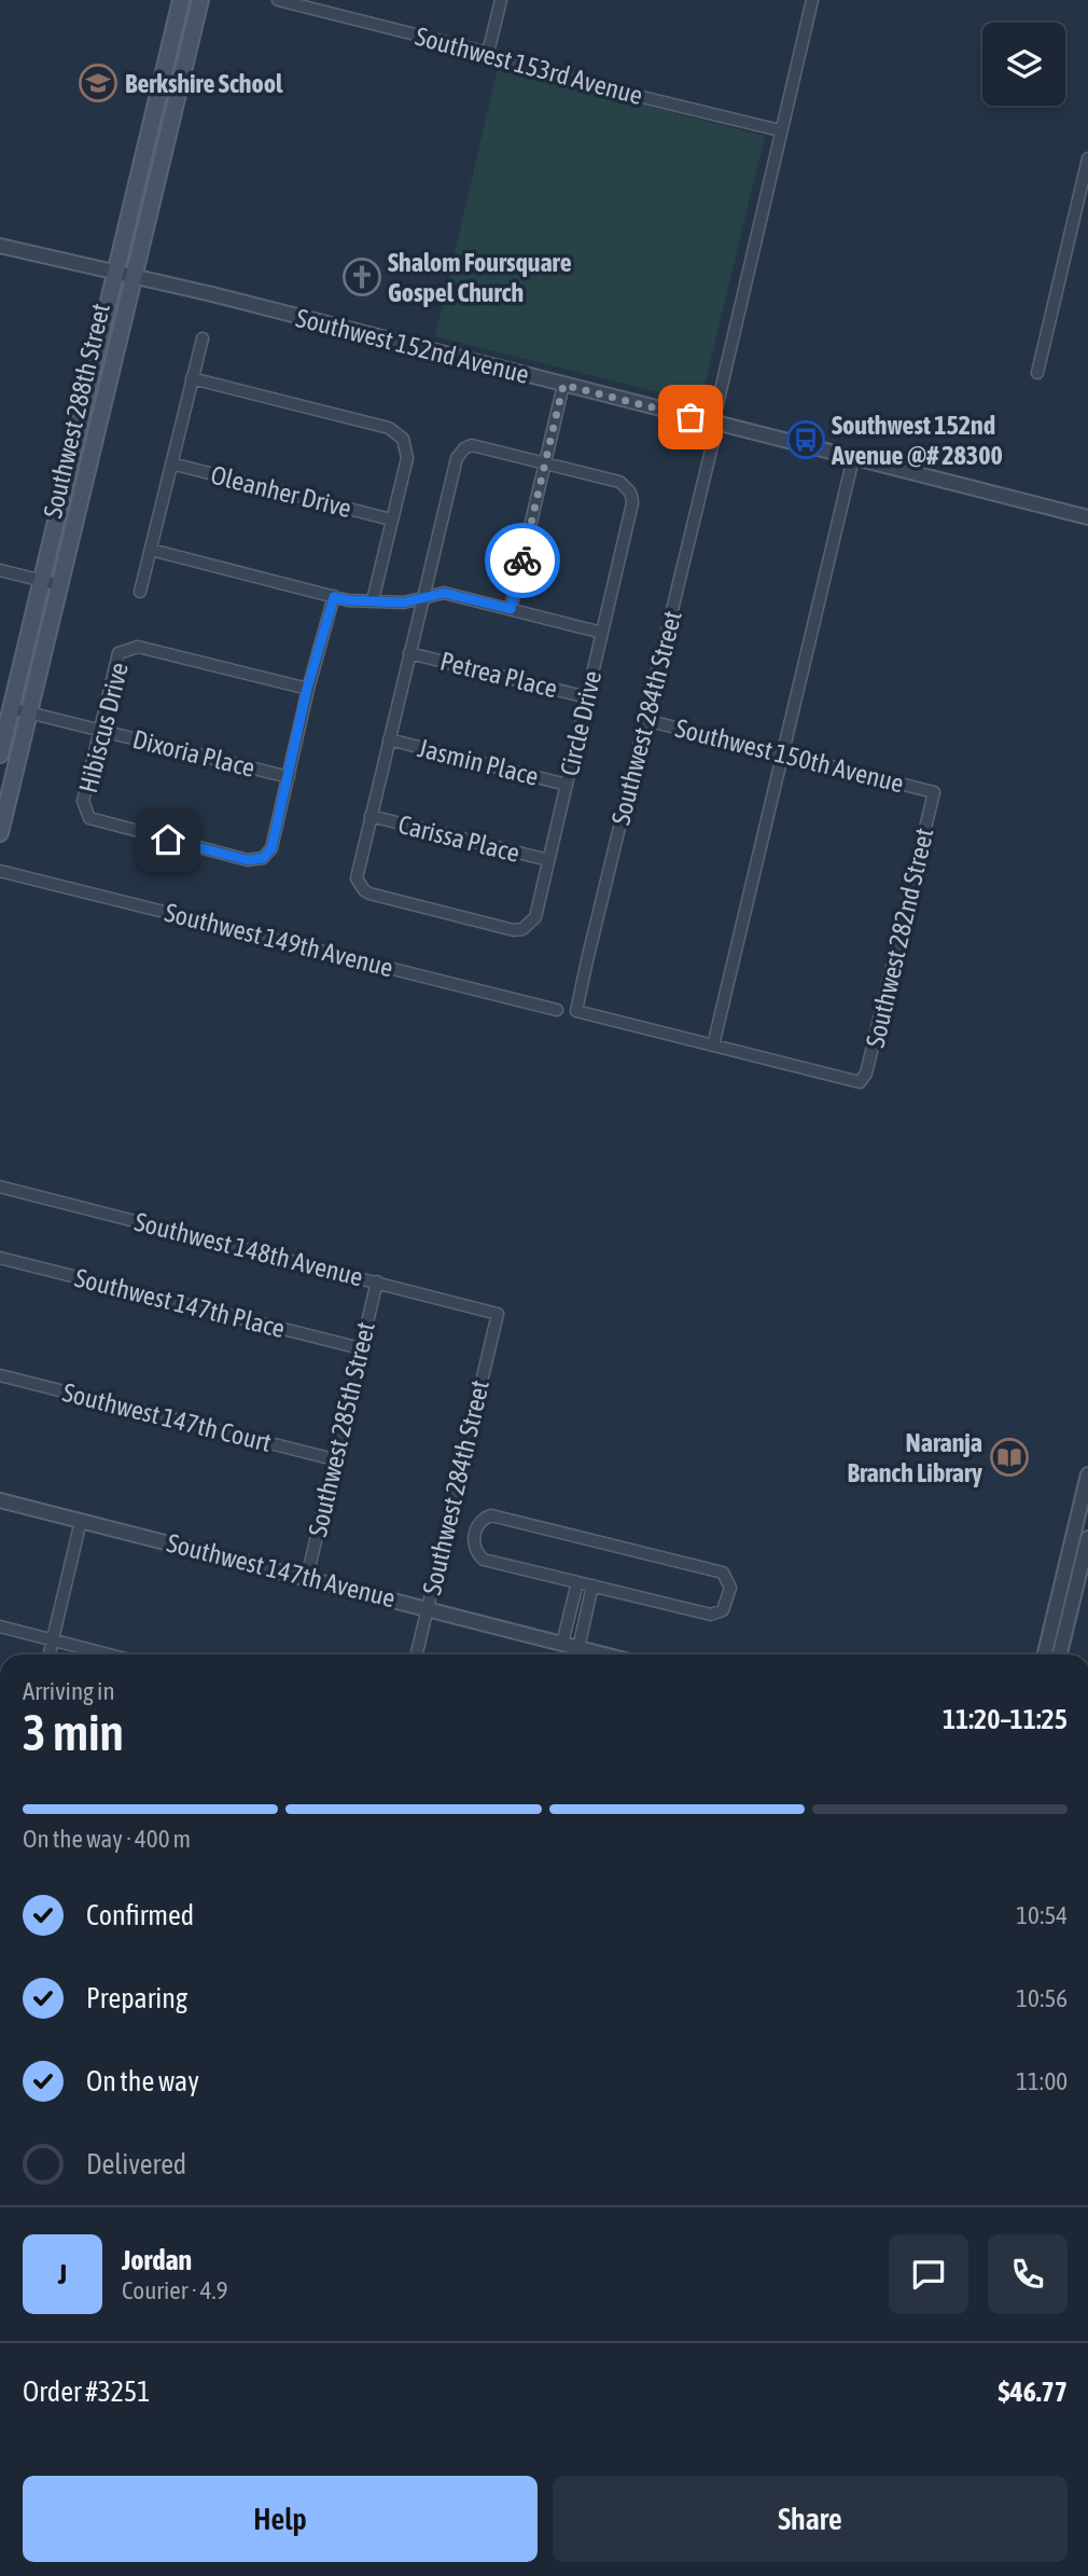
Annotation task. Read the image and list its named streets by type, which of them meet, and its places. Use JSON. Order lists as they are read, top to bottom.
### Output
{
  "streets": {
    "main road": ["Southwest 288th Street"],
    "street": [
      "Southwest 153rd Avenue",
      "Southwest 152nd Avenue",
      "Oleanher Drive",
      "Petrea Place",
      "Southwest 284th Street",
      "Circle Drive",
      "Hibiscus Drive",
      "Dixoria Place",
      "Southwest 150th Avenue",
      "Jasmin Place",
      "Carissa Place",
      "Southwest 282nd Street",
      "Southwest 149th Avenue",
      "Southwest 148th Avenue",
      "Southwest 147th Place",
      "Southwest 147th Court",
      "Southwest 285th Street",
      "Southwest 147th Avenue"
    ]
  },
  "crossings": [
    ["Southwest 153rd Avenue", "Southwest 284th Street"],
    ["Southwest 152nd Avenue", "Southwest 288th Street"],
    ["Southwest 152nd Avenue", "Southwest 284th Street"],
    ["Southwest 288th Street", "Dixoria Place"],
    ["Petrea Place", "Circle Drive"],
    ["Southwest 284th Street", "Southwest 150th Avenue"],
    ["Southwest 284th Street", "Southwest 282nd Street"],
    ["Southwest 284th Street", "Southwest 148th Avenue"],
    ["Southwest 284th Street", "Southwest 147th Avenue"],
    ["Circle Drive", "Jasmin Place"],
    ["Circle Drive", "Carissa Place"],
    ["Hibiscus Drive", "Dixoria Place"],
    ["Southwest 150th Avenue", "Southwest 282nd Street"],
    ["Southwest 148th Avenue", "Southwest 285th Street"],
    ["Southwest 147th Place", "Southwest 285th Street"],
    ["Southwest 147th Court", "Southwest 285th Street"],
    ["Southwest 285th Street", "Southwest 147th Avenue"]
  ],
  "places": {
    "school or university": ["Berkshire School"],
    "church": ["Shalom Foursquare Gospel Church"],
    "bus stop": ["Southwest 152nd Avenue @# 28300"],
    "library": ["Naranja Branch Library"]
  },
  "page": {
    "heading": ["3 min", "Arriving in", "11:20–11:25"],
    "panel": [
      "Jordan",
      "Courier · 4.9",
      "Order #3251",
      "$46.77"
    ],
    "bar": "On the way · 400 m",
    "list": [
      ["Confirmed", "10:54"],
      ["Preparing", "10:56"],
      ["On the way", "11:00"],
      "Delivered"
    ],
    "round": "J",
    "buttons": ["Help", "Share"]
  }
}
